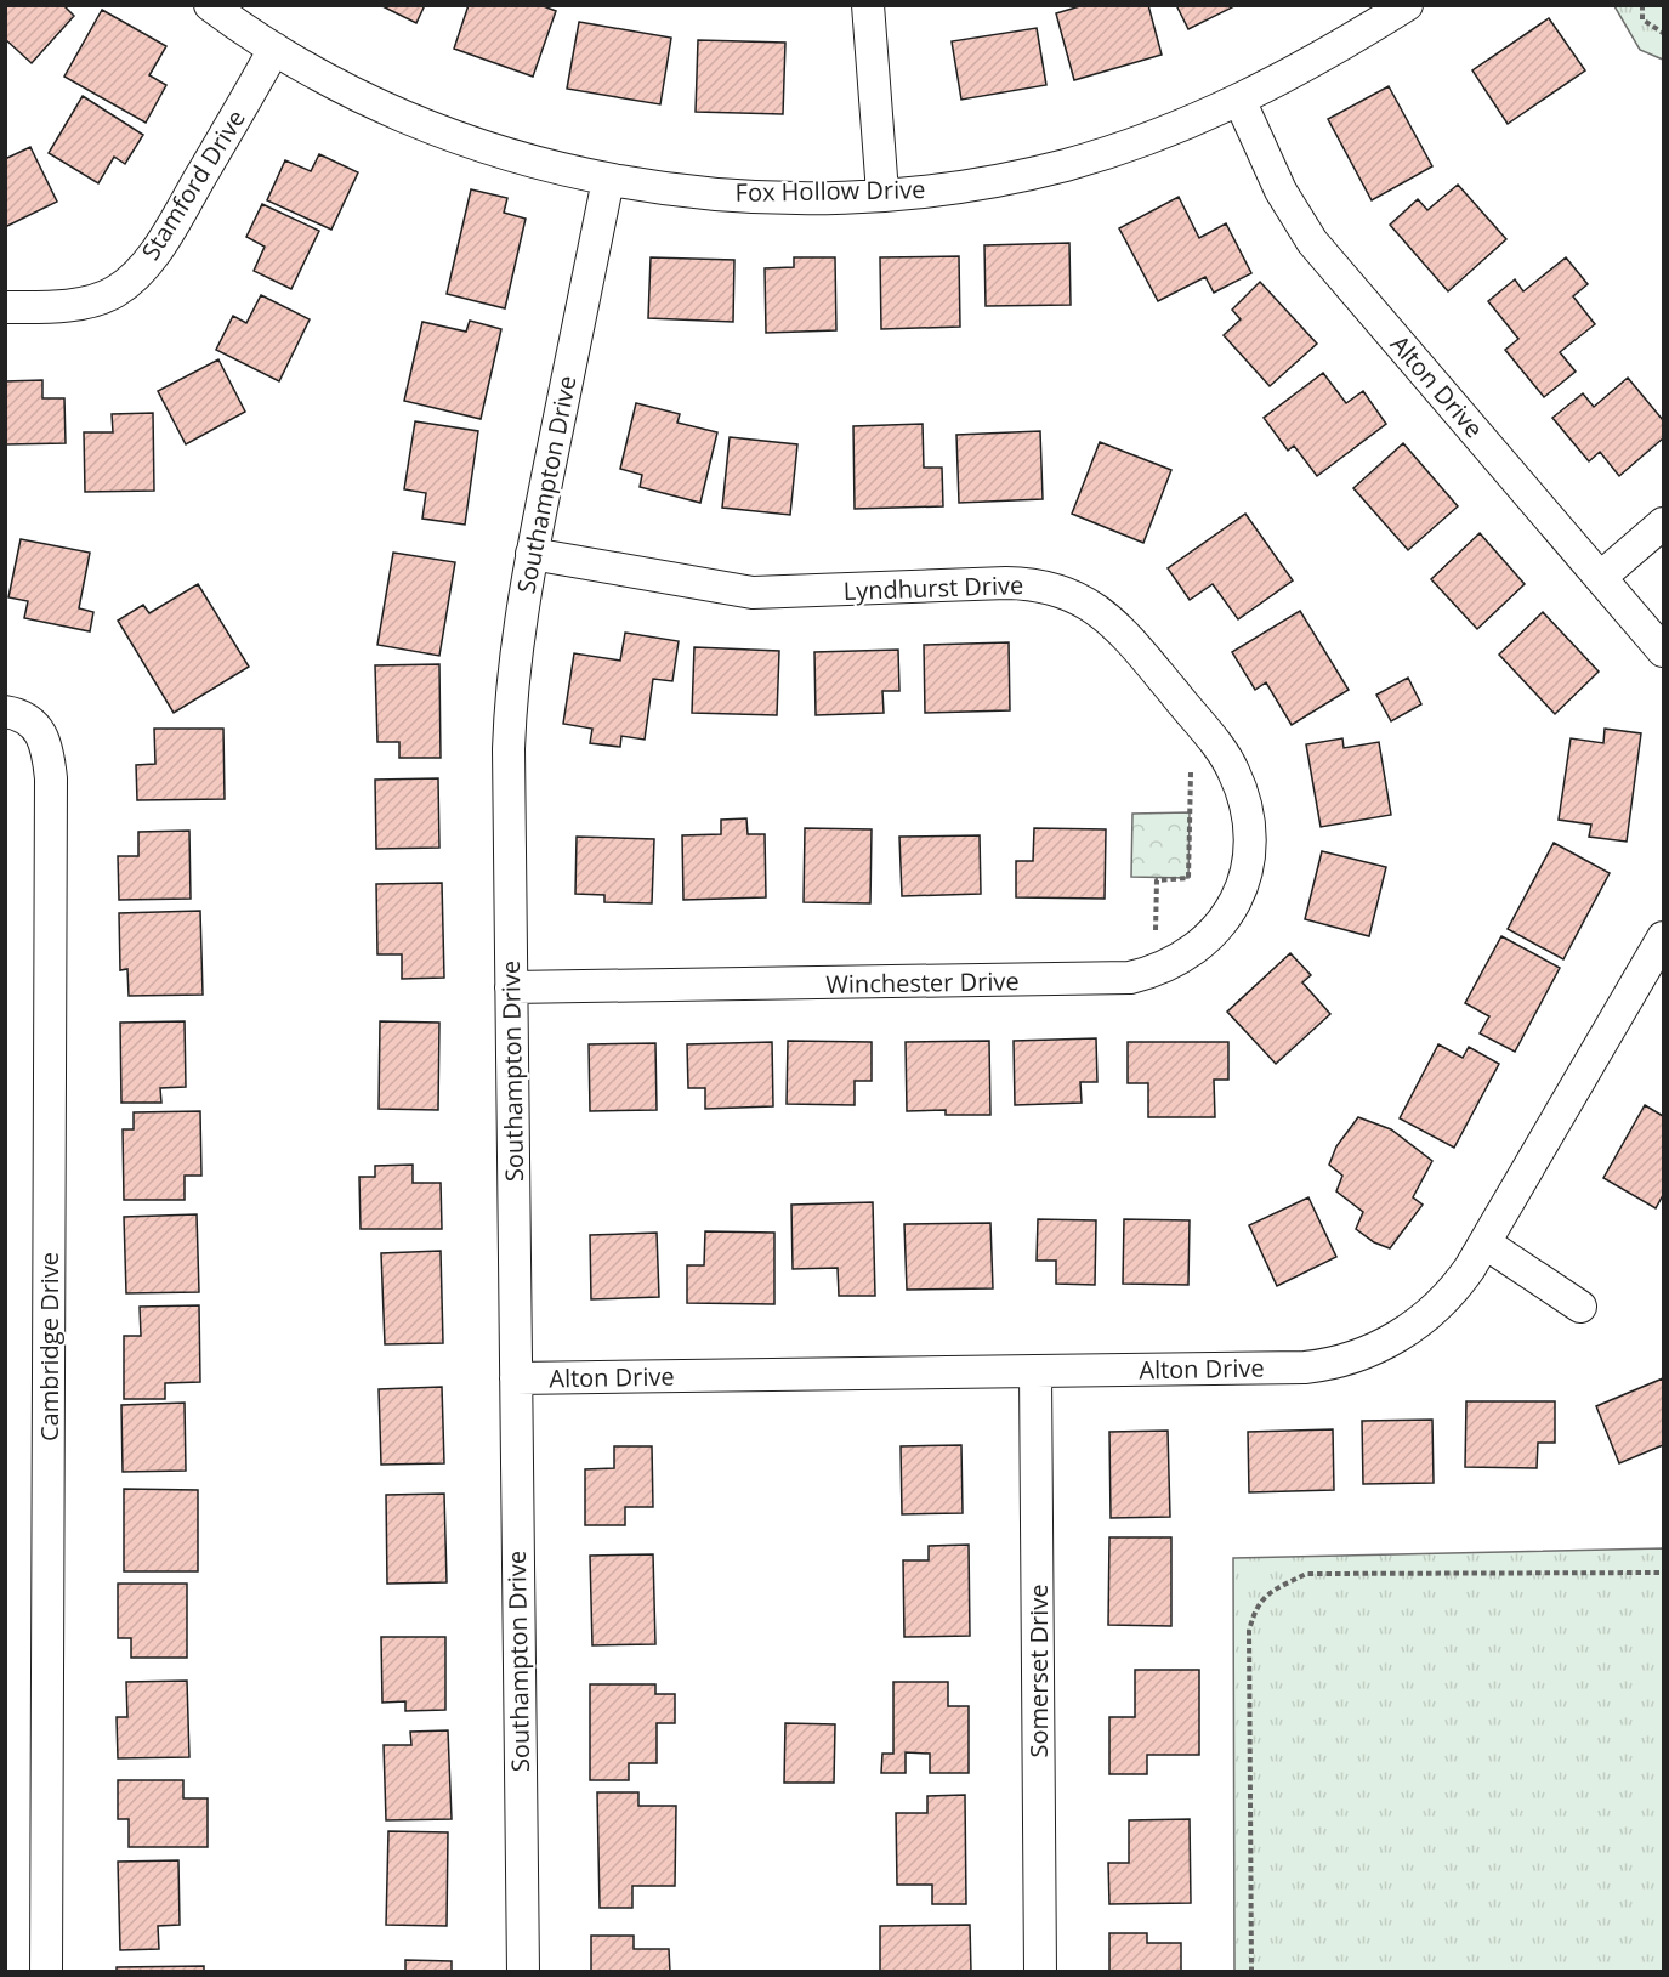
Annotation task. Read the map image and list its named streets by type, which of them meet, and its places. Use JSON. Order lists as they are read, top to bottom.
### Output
{
  "streets": {
    "street": [
      "Stamford Drive",
      "Fox Hollow Drive",
      "Alton Drive",
      "Southampton Drive",
      "Lyndhurst Drive",
      "Winchester Drive",
      "Cambridge Drive",
      "Somerset Drive"
    ]
  },
  "crossings": [
    ["Stamford Drive", "Fox Hollow Drive"],
    ["Fox Hollow Drive", "Alton Drive"],
    ["Fox Hollow Drive", "Southampton Drive"],
    ["Alton Drive", "Southampton Drive"],
    ["Alton Drive", "Somerset Drive"],
    ["Southampton Drive", "Lyndhurst Drive"],
    ["Southampton Drive", "Winchester Drive"],
    ["Lyndhurst Drive", "Winchester Drive"]
  ]
}
